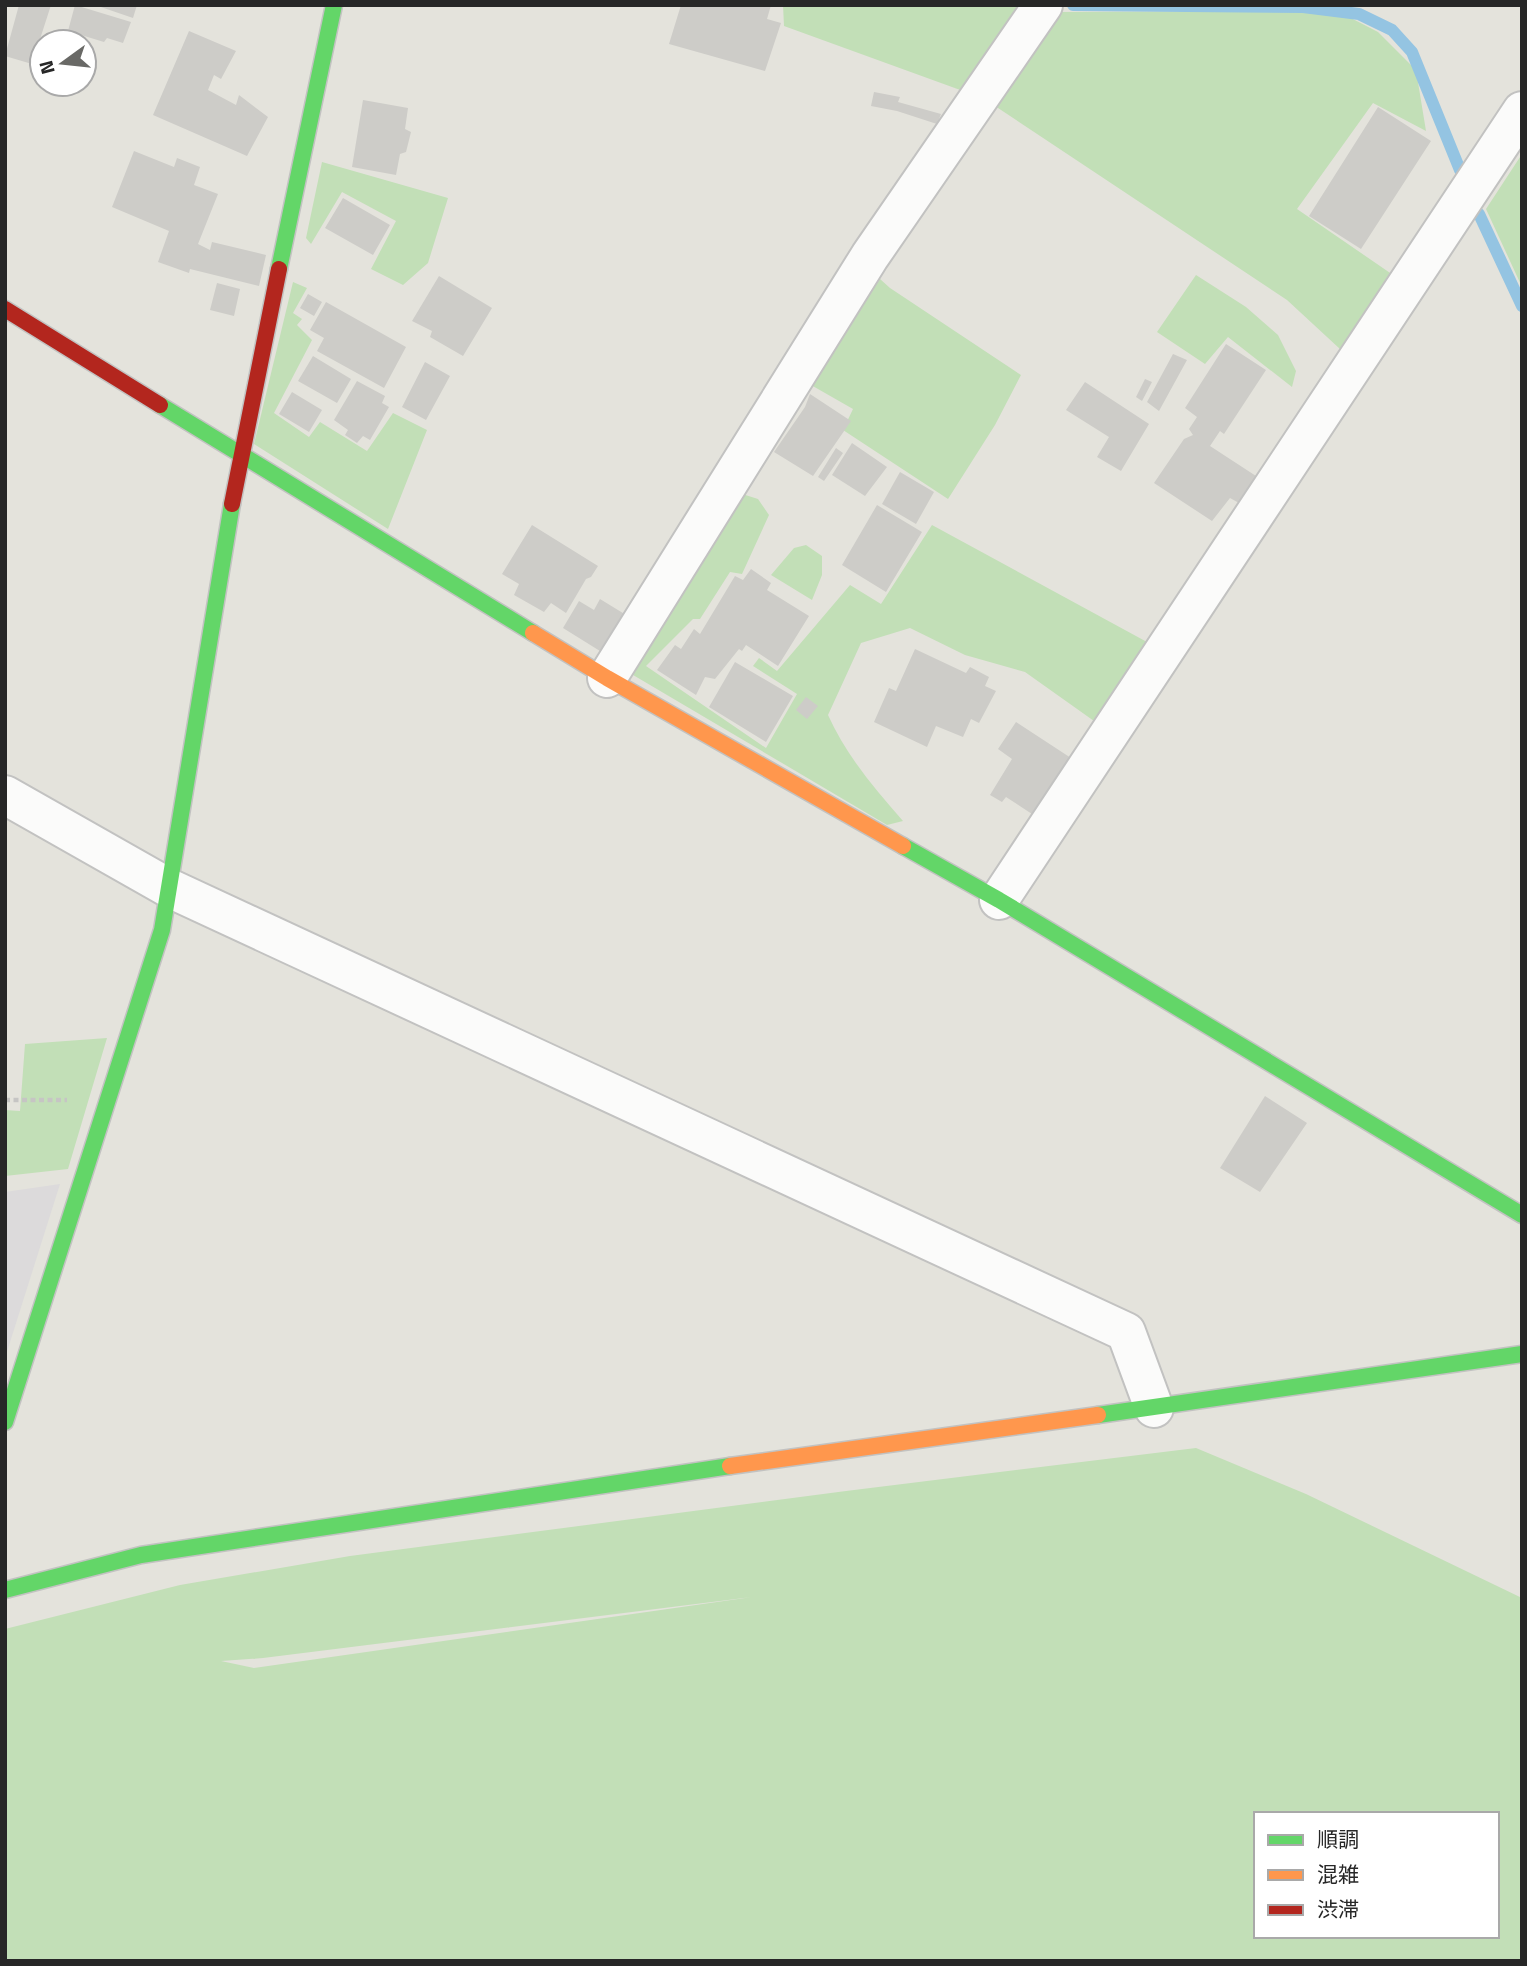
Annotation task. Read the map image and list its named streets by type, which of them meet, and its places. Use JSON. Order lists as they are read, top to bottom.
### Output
{
  "legend": ["順調", "混雑", "渋滞"],
  "north": "left"
}
